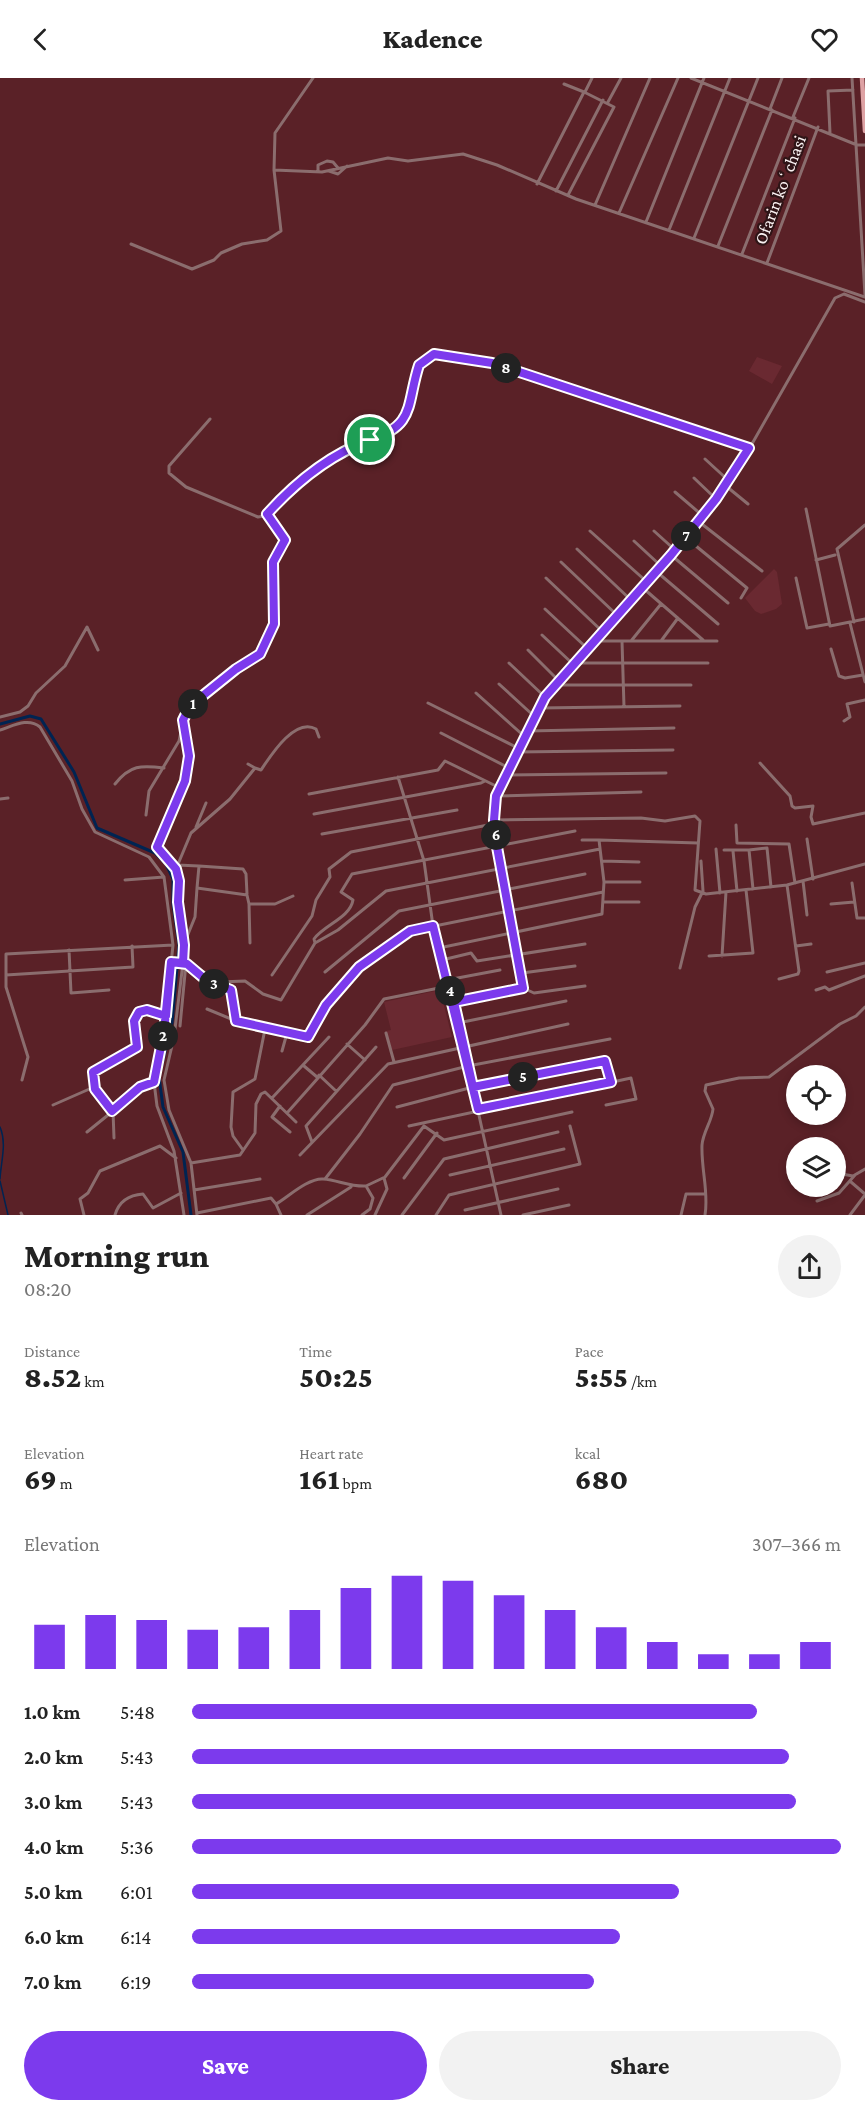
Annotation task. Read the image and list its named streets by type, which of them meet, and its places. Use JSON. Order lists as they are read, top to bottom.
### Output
{
  "streets": {
    "street": ["Ofarin koʻchasi"]
  },
  "page": {
    "header": "Kadence",
    "pins": [
      "8",
      "7",
      "1",
      "6",
      "3",
      "4",
      "2",
      "5"
    ],
    "heading": ["Morning run", "08:20"],
    "stats": [
      ["Distance", "8.52 km"],
      ["Time", "50:25"],
      ["Pace", "5:55 /km"],
      ["Elevation", "69 m"],
      ["Heart rate", "161 bpm"],
      ["kcal", "680"]
    ],
    "chart": ["Elevation", "307–366 m"],
    "list": [
      {
        "name": "1.0 km",
        "note": "5:48"
      },
      {
        "name": "2.0 km",
        "note": "5:43"
      },
      {
        "name": "3.0 km",
        "note": "5:43"
      },
      {
        "name": "4.0 km",
        "note": "5:36"
      },
      {
        "name": "5.0 km",
        "note": "6:01"
      },
      {
        "name": "6.0 km",
        "note": "6:14"
      },
      {
        "name": "7.0 km",
        "note": "6:19"
      }
    ],
    "buttons": ["Save", "Share"]
  }
}
